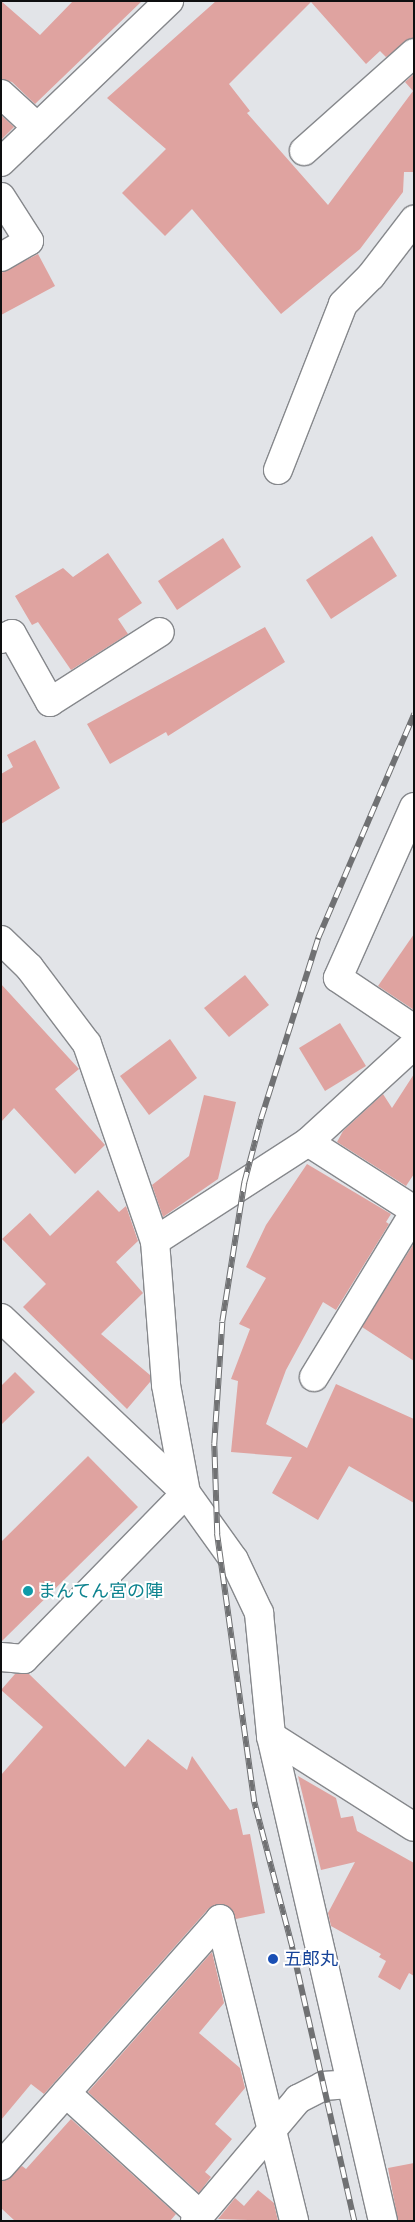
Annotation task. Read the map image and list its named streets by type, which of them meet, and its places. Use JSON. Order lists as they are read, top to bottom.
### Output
{
  "places": ["まんてん宮の陣", "五郎丸"]
}
